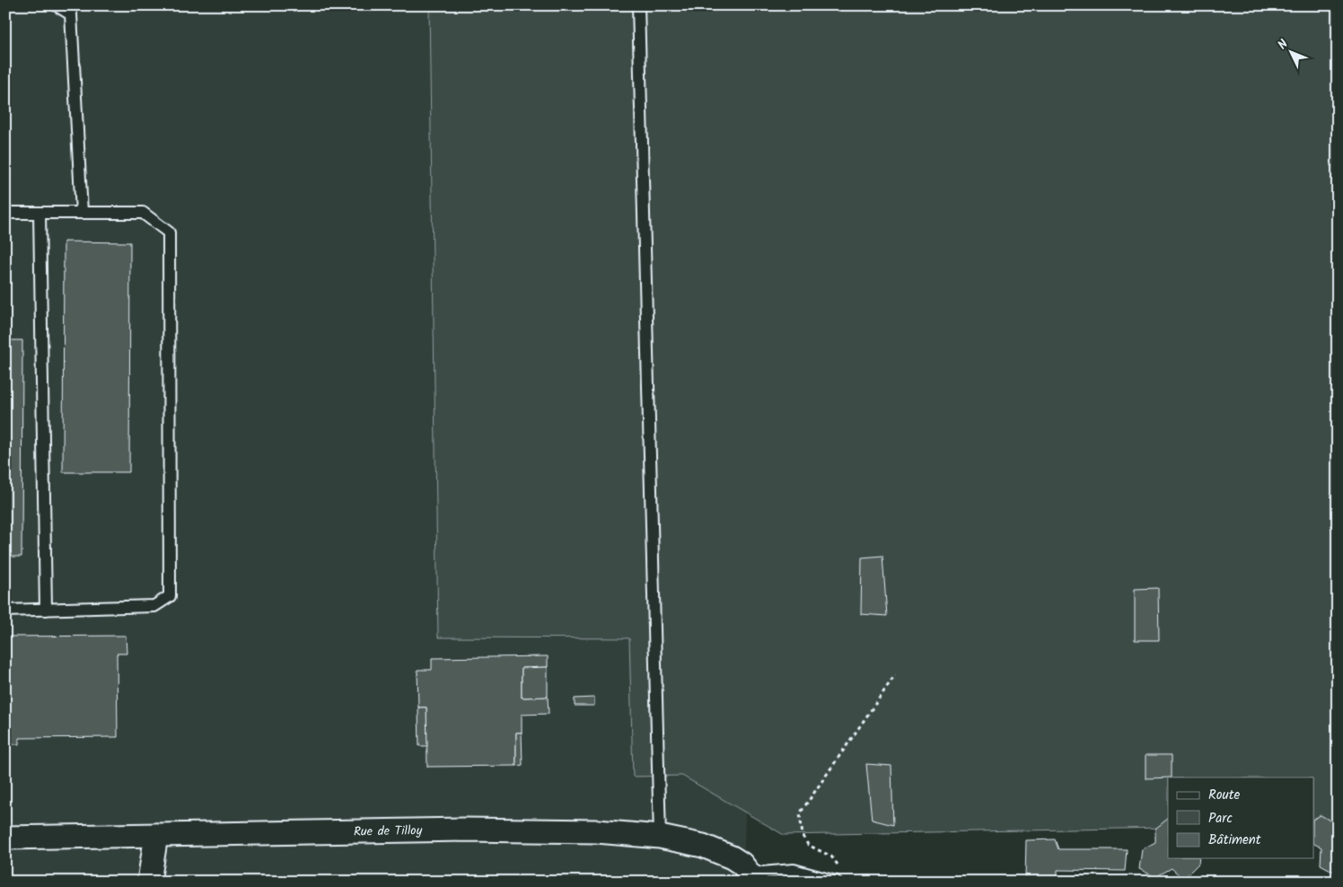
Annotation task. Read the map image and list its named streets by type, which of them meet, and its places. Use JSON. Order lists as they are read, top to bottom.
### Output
{
  "streets": {
    "street": ["Rue de Tilloy"]
  },
  "legend": ["Route", "Parc", "Bâtiment"],
  "north": "top left"
}
